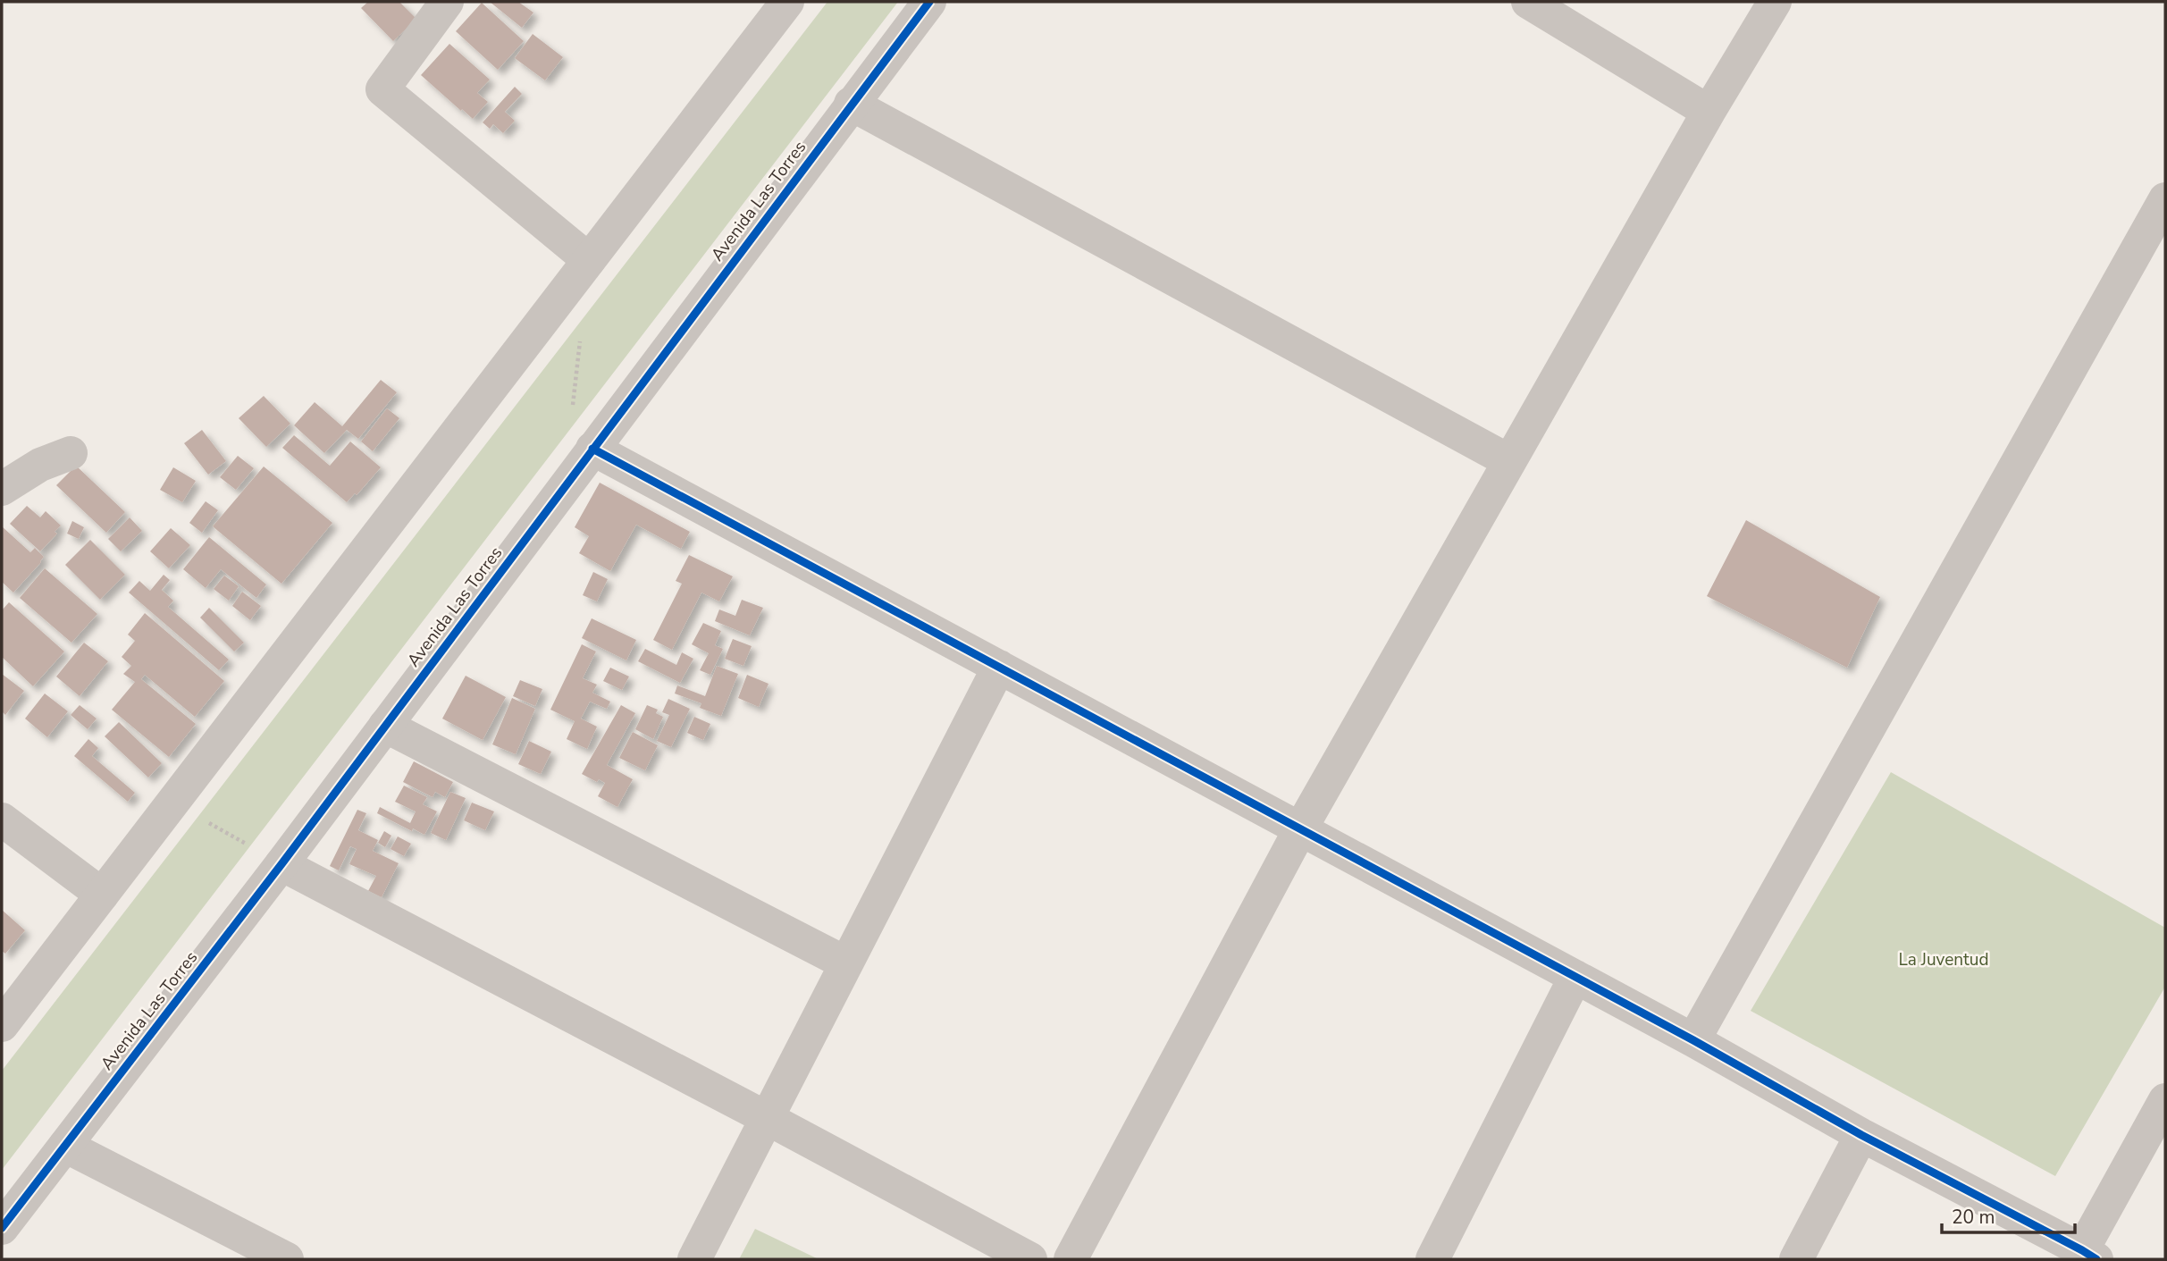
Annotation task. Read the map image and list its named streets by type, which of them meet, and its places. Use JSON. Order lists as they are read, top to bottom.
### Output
{
  "streets": {
    "street": ["Avenida Las Torres"]
  },
  "parks": ["La Juventud"],
  "scale_bar": "20 m"
}
